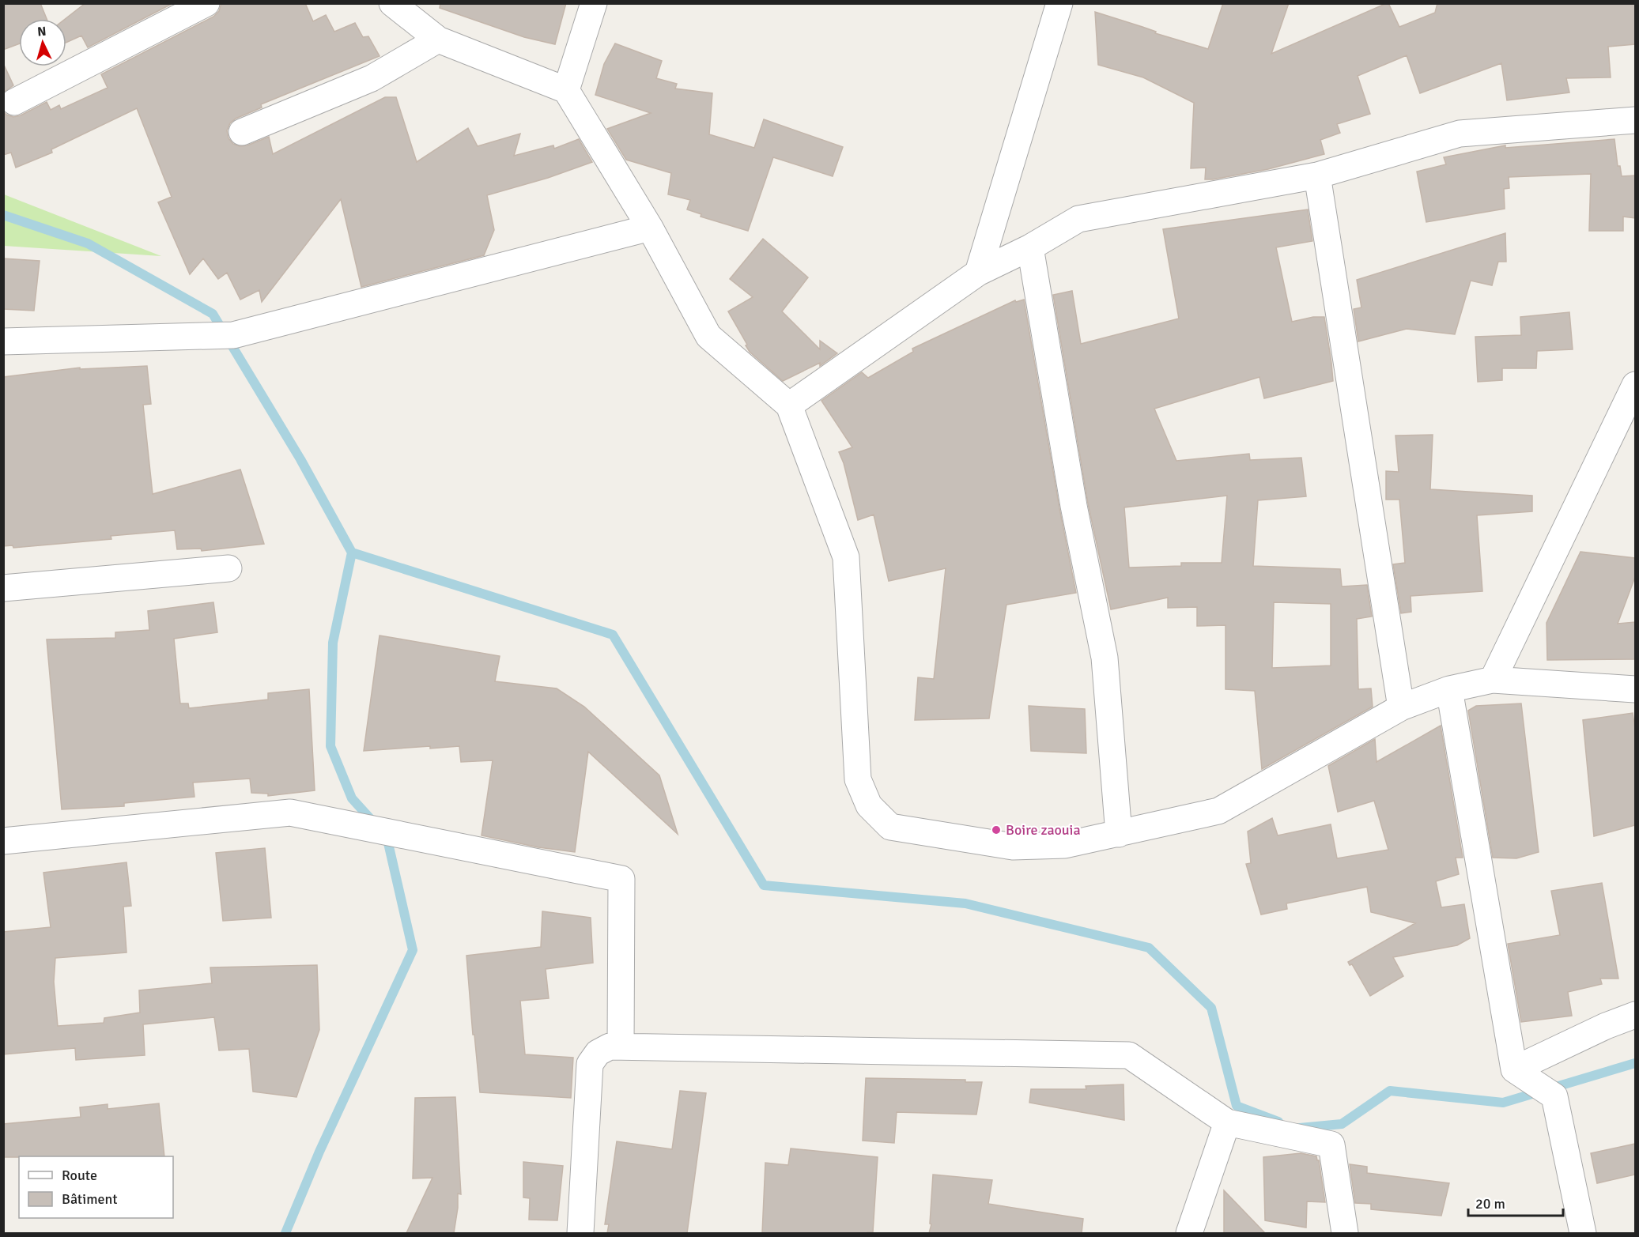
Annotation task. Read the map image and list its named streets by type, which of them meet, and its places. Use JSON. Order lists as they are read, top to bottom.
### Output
{
  "places": ["Boire zaouia"],
  "legend": ["Route", "Bâtiment"],
  "scale_bar": "20 m",
  "north": "top"
}
